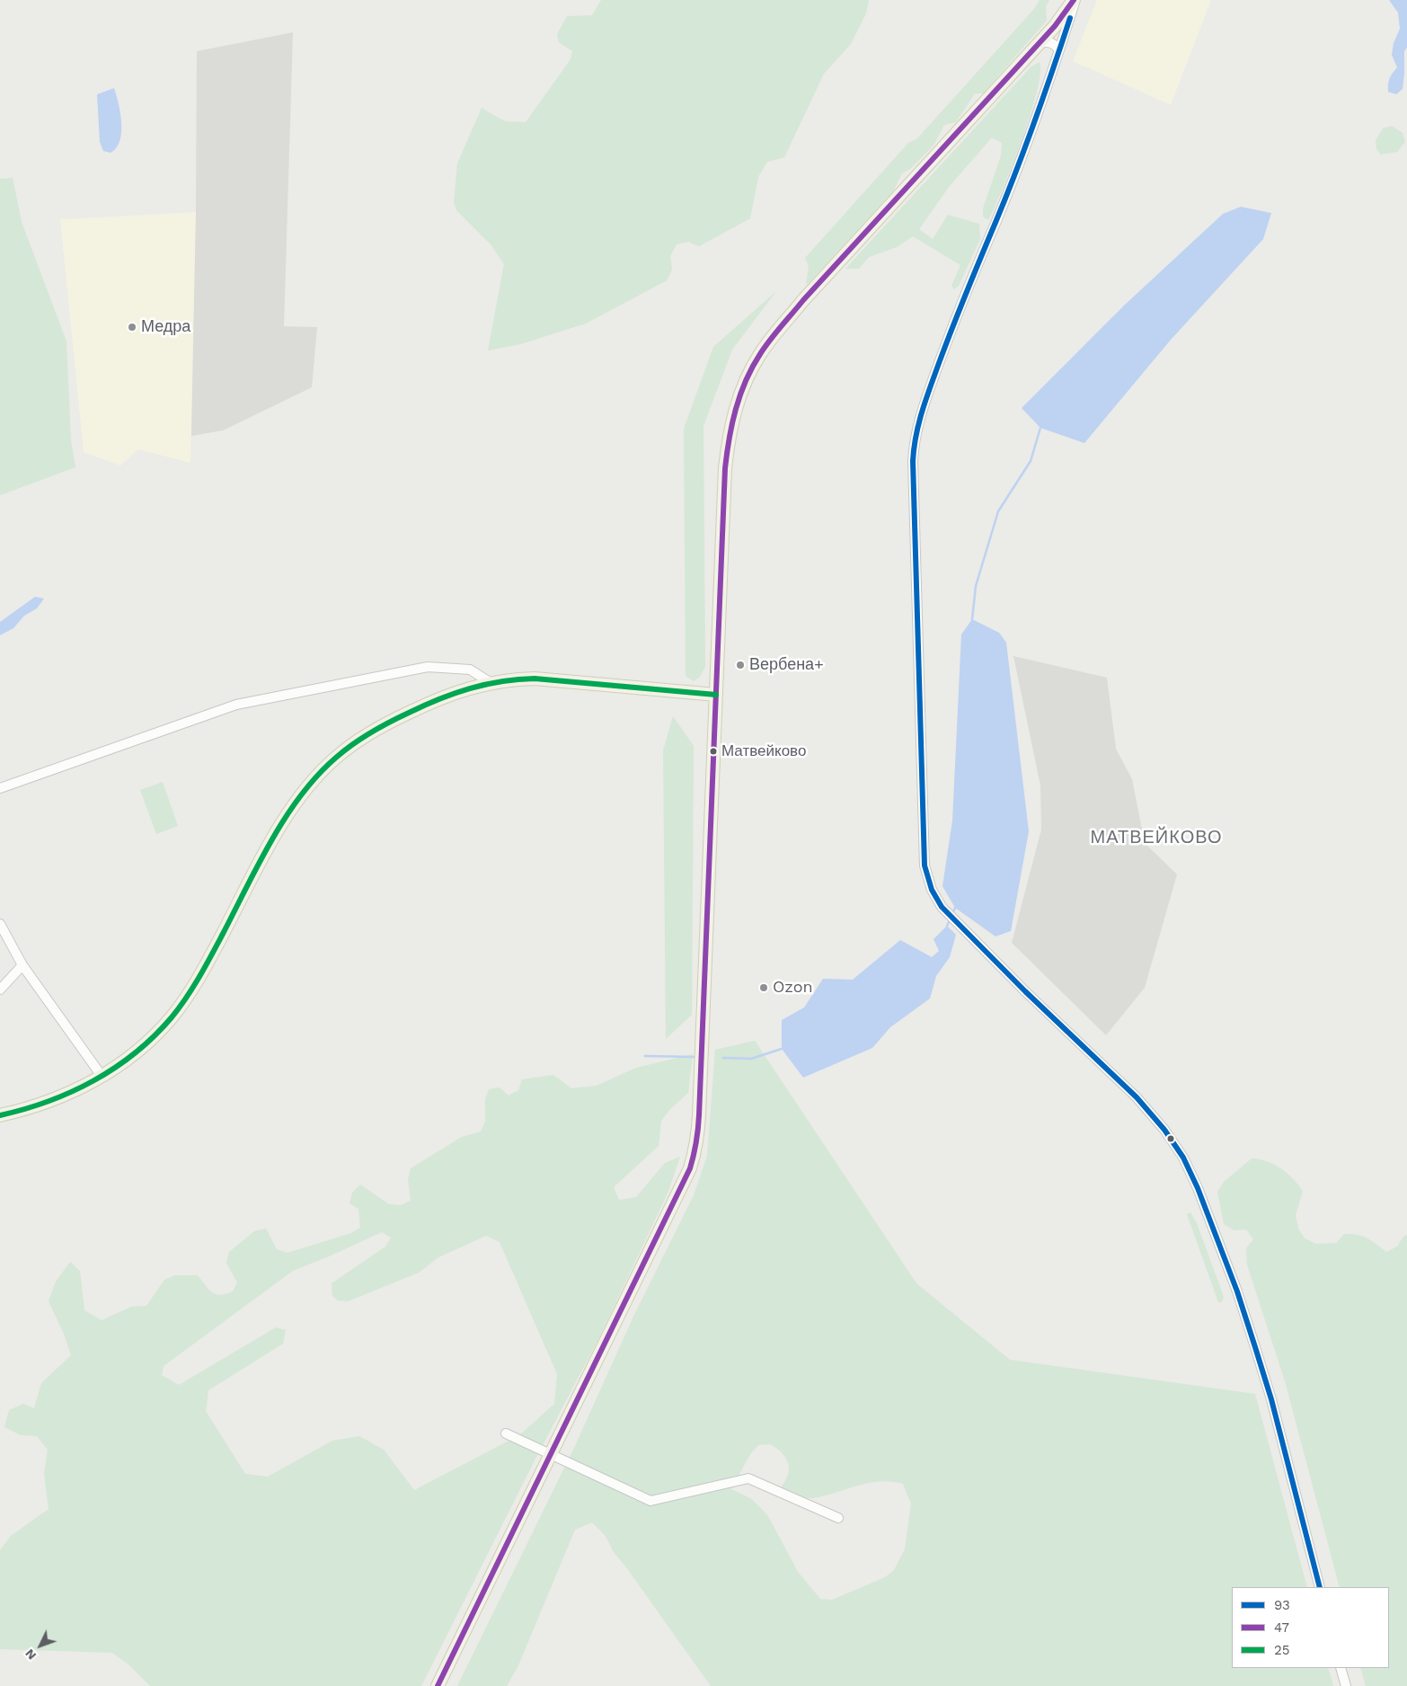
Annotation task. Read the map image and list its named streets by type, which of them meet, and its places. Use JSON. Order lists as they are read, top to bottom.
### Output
{
  "districts": ["МАТВЕЙКОВО"],
  "places": [
    "Медра",
    "Вербена+",
    "Матвейково",
    "Ozon"
  ],
  "lines": ["transit line 47", "transit line 93", "transit line 25"],
  "legend": ["93", "47", "25"],
  "north": "bottom left"
}
